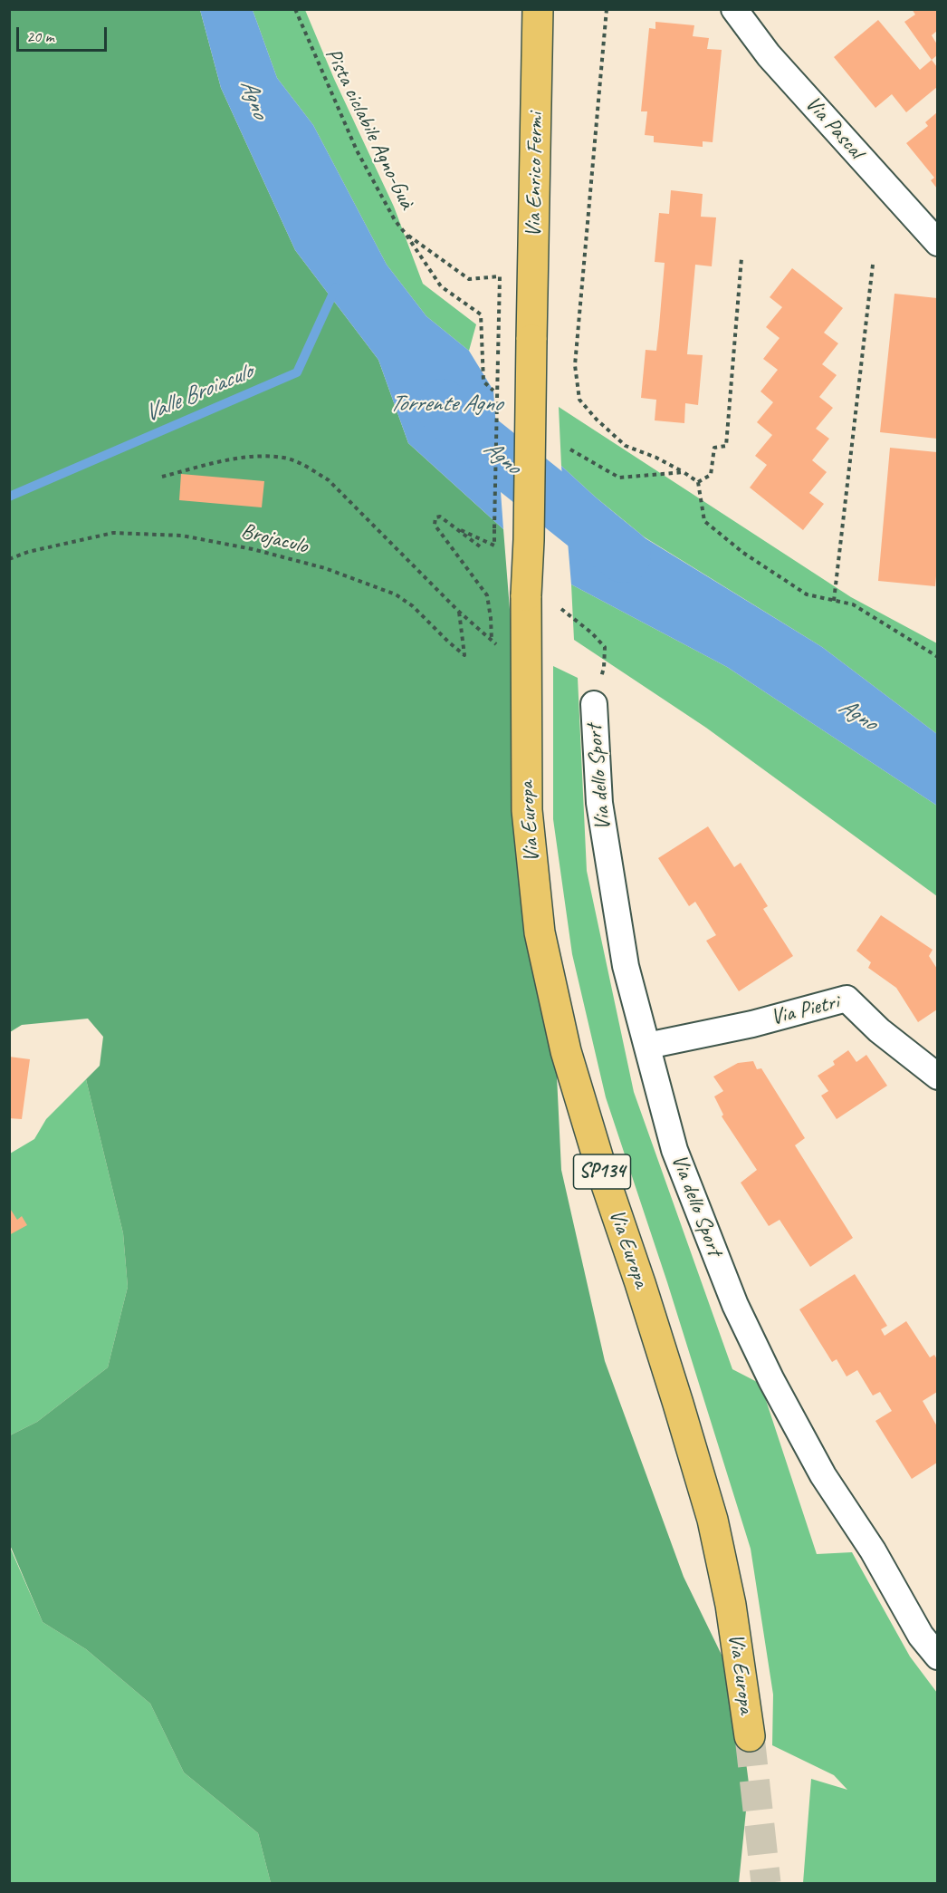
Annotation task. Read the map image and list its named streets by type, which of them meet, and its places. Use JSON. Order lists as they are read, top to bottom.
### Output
{
  "streets": {
    "main road": ["Via Enrico Fermi", "Via Europa", "SP134"],
    "street": ["Via Pascal", "Via dello Sport", "Via Pietri"],
    "path": ["Pista ciclabile Agno-Guà", "Brojaculo"]
  },
  "crossings": [
    ["Via Enrico Fermi", "Via Europa"],
    ["Via dello Sport", "Via Pietri"]
  ],
  "water": ["Agno", "Valle Broiaculo", "Torrente Agno"],
  "scale_bar": "20 m"
}
